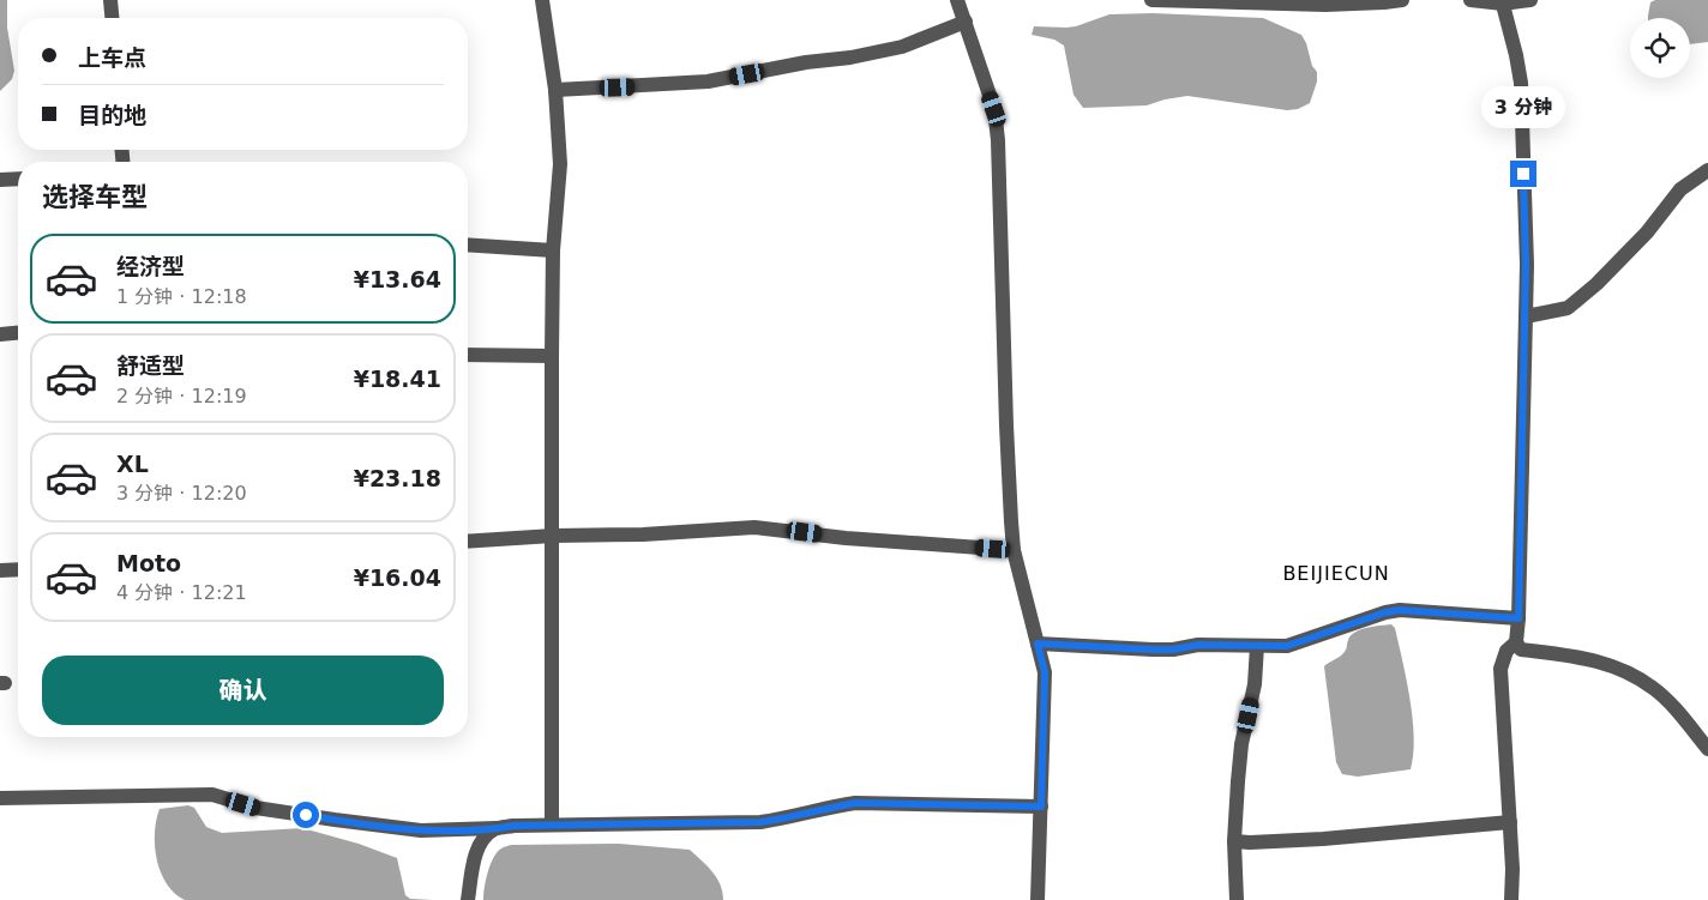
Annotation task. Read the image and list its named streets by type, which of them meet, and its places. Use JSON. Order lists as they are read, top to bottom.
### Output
{
  "districts": ["BEIJIECUN"],
  "page": {
    "banner": ["上车点", "目的地"],
    "bubble": "3 分钟",
    "heading": "选择车型",
    "list": [
      {
        "name": "经济型",
        "note": "1 分钟 · 12:18",
        "value": "¥13.64"
      },
      {
        "name": "舒适型",
        "note": "2 分钟 · 12:19",
        "value": "¥18.41"
      },
      {
        "name": "XL",
        "note": "3 分钟 · 12:20",
        "value": "¥23.18"
      },
      {
        "name": "Moto",
        "note": "4 分钟 · 12:21",
        "value": "¥16.04"
      }
    ],
    "buttons": "确认"
  }
}
